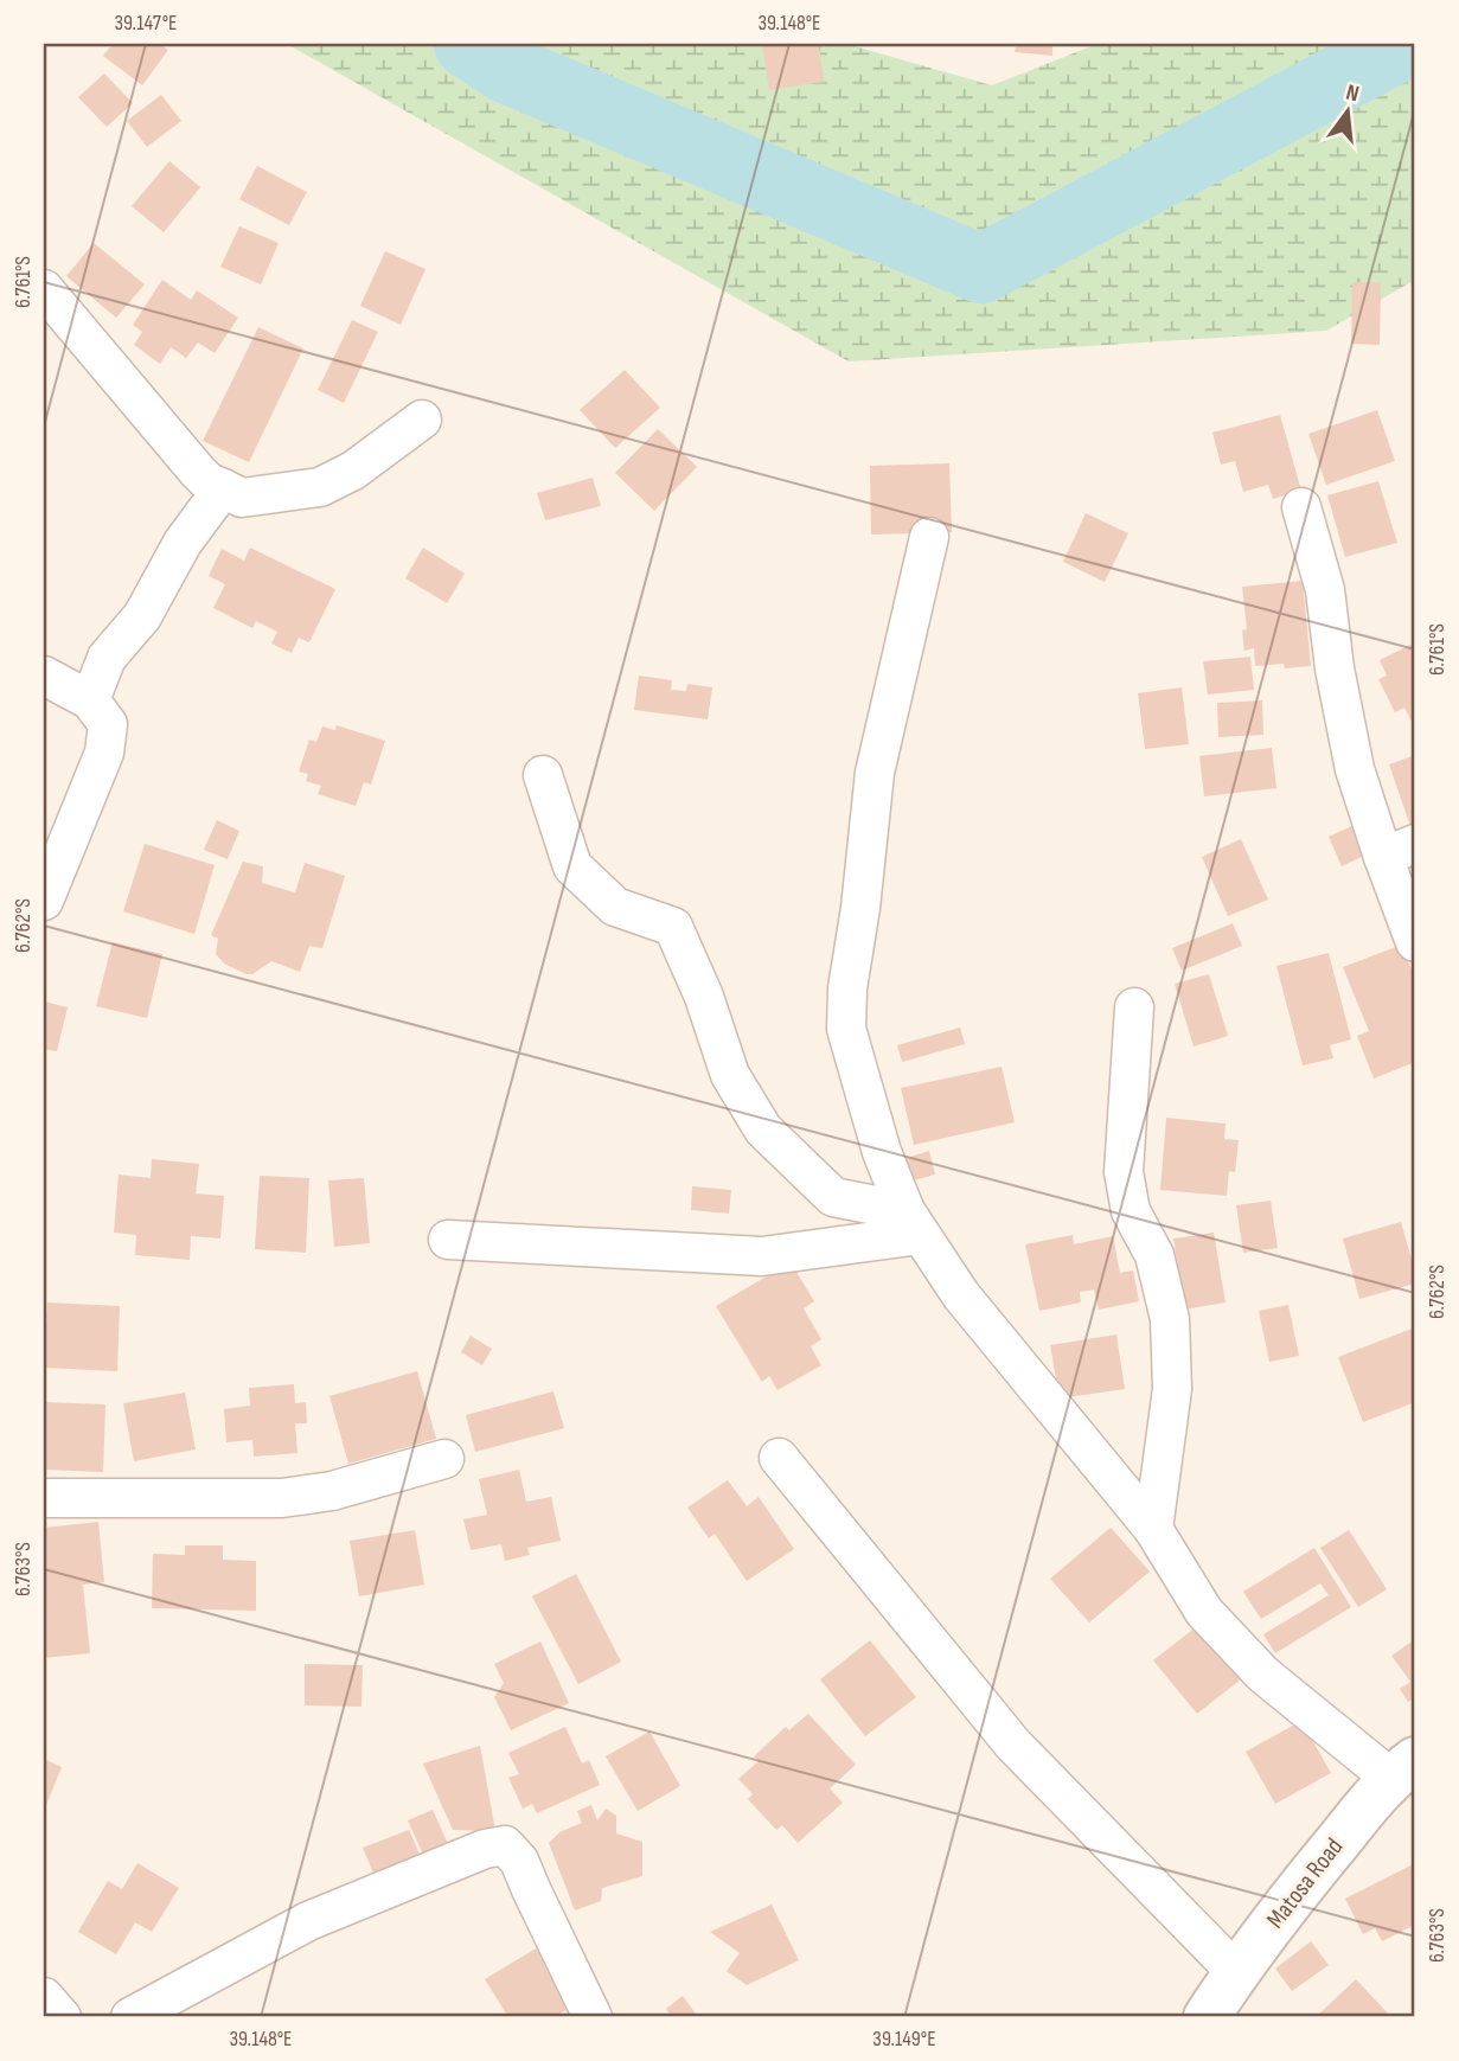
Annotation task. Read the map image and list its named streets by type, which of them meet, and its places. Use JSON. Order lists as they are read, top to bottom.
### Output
{
  "streets": {
    "street": ["Matosa Road"]
  },
  "north": "top",
  "coordinates": [
    "39.147°E",
    "39.148°E",
    "6.761°S",
    "6.762°S",
    "6.763°S",
    "39.149°E"
  ]
}
